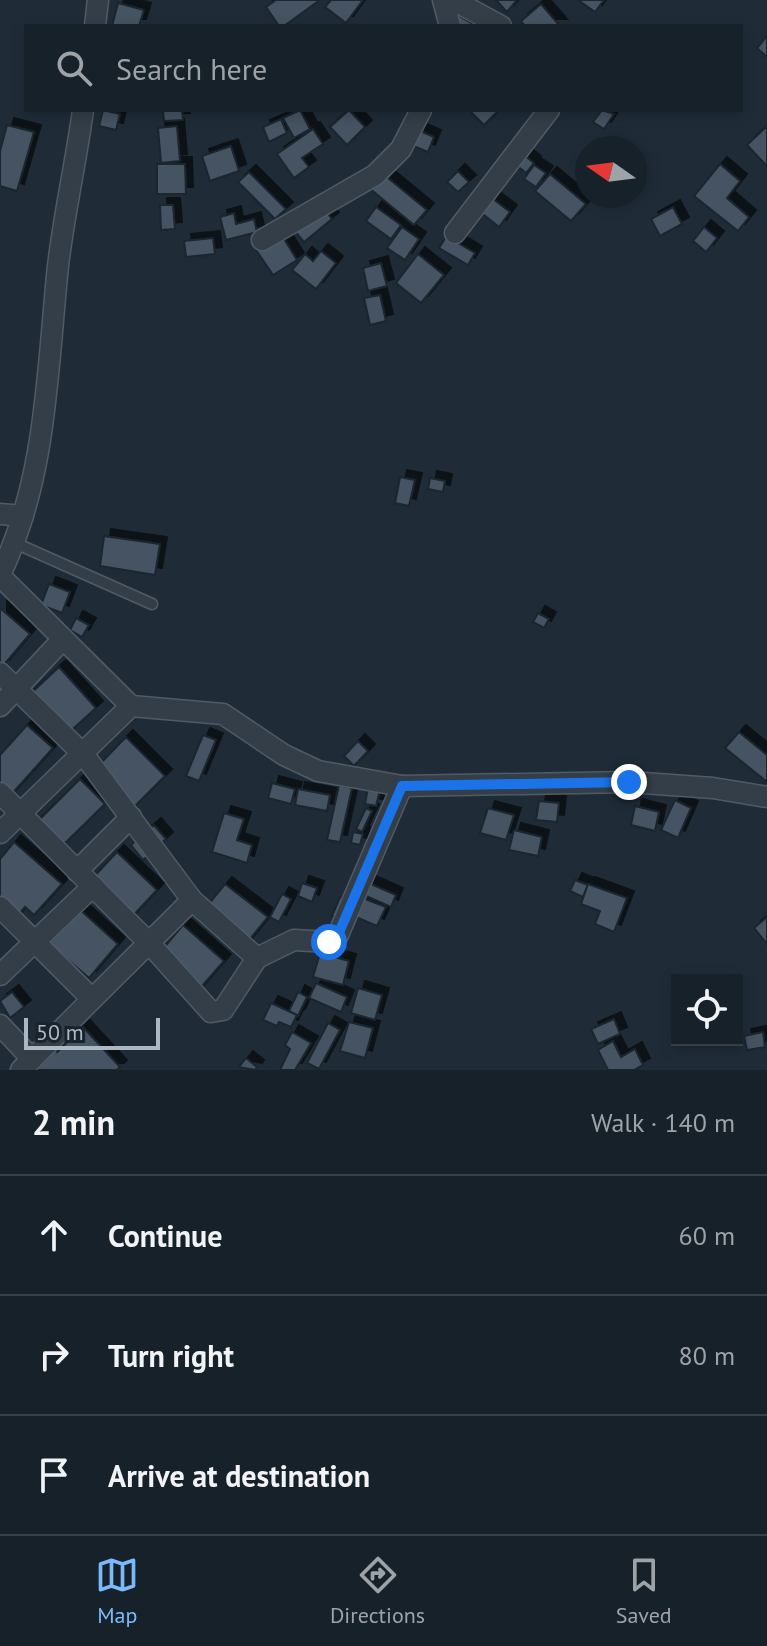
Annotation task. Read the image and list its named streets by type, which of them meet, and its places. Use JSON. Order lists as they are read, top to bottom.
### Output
{
  "scale_bar": "50 m",
  "north": "left",
  "page": {
    "search": "Search here",
    "scale": "50 m",
    "heading": ["2 min", "Walk · 140 m"],
    "list": [
      ["Continue", "60 m"],
      ["Turn right", "80 m"],
      "Arrive at destination"
    ],
    "nav": ["Map", "Directions", "Saved"]
  }
}
